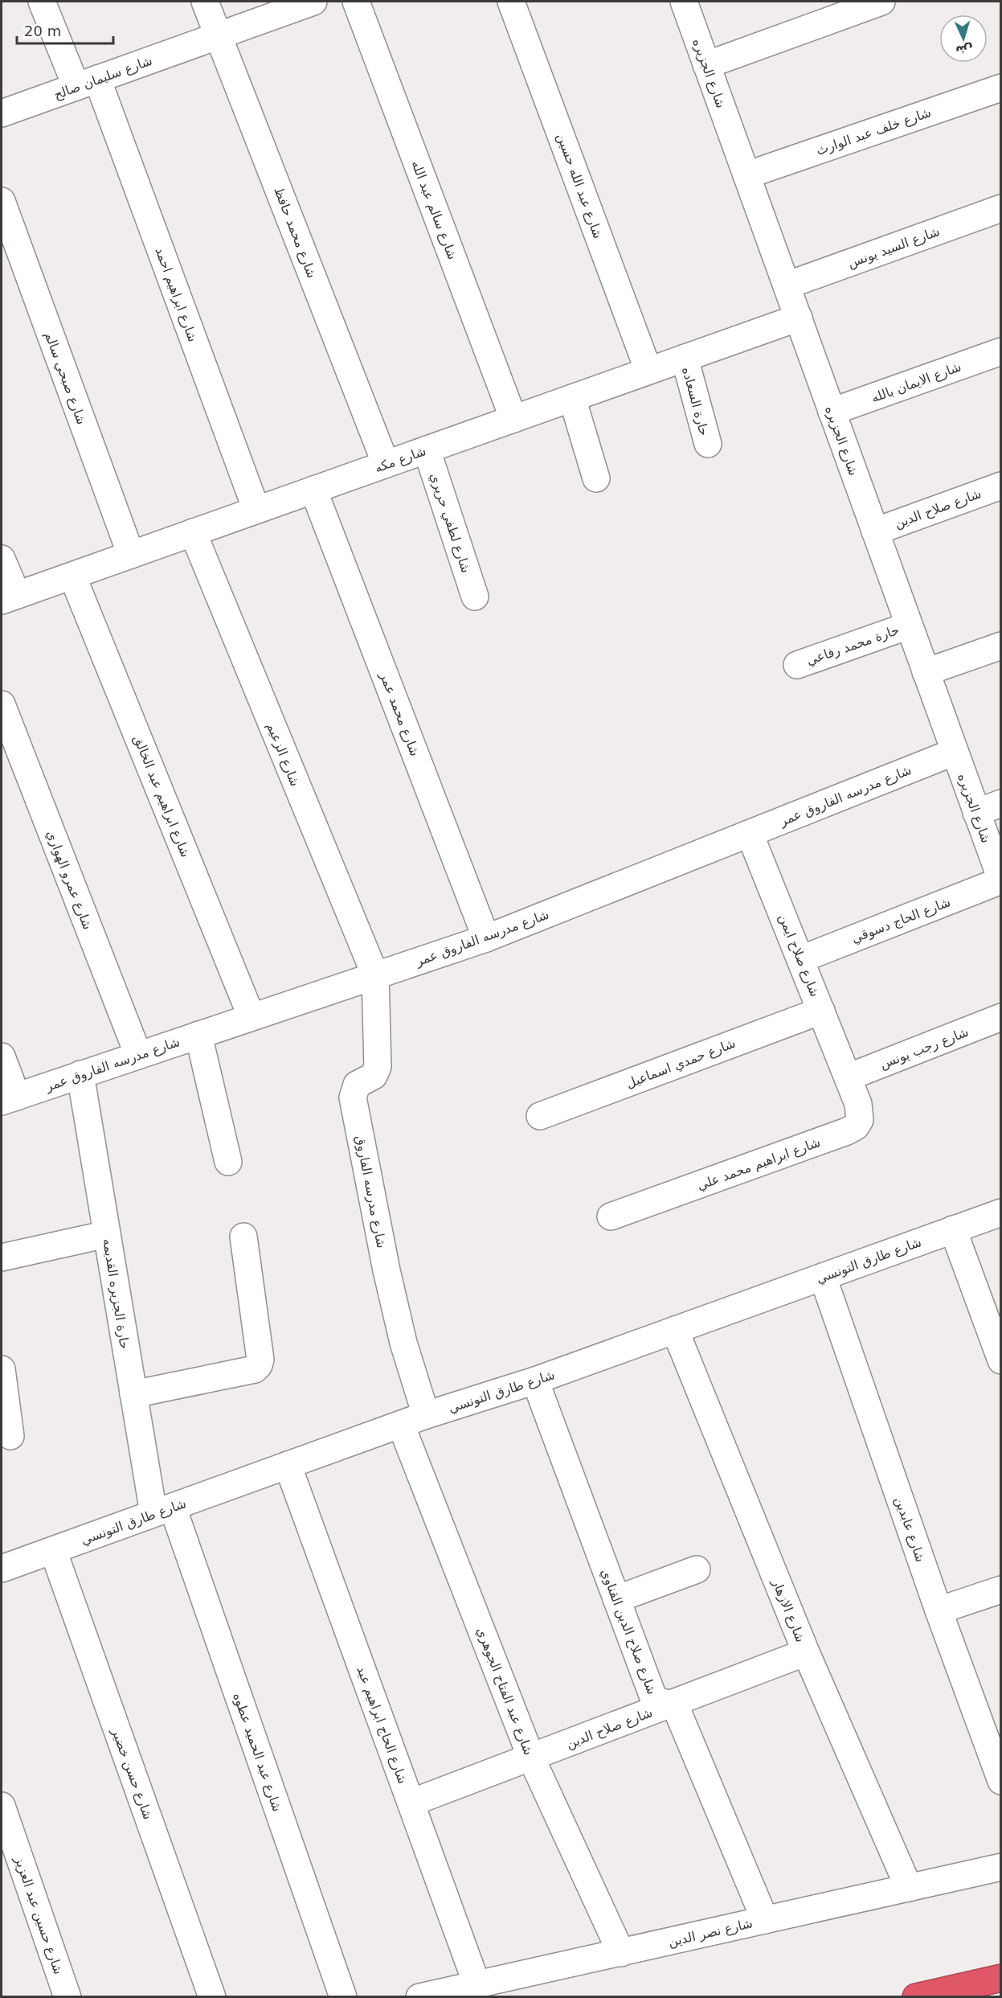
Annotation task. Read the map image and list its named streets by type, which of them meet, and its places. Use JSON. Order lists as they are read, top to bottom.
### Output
{
  "streets": {
    "street": [
      "شارع الجزيره",
      "شارع سليمان صالح",
      "شارع خلف عبد الوارث",
      "شارع عبد الله حسين",
      "شارع سالم عبد الله",
      "شارع محمد حافظ",
      "شارع السيد يونس",
      "شارع ابراهيم احمد",
      "شارع صبحي سالم",
      "شارع الايمان بالله",
      "حارة السعاده",
      "شارع مكه",
      "شارع صلاح الدين",
      "شارع لطفي حريري",
      "حارة محمد رفاعي",
      "شارع محمد عمر",
      "شارع الزعيم",
      "شارع مدرسه الفاروق عمر",
      "شارع ابراهيم عبد الخالق",
      "شارع عمرو الهواري",
      "شارع الحاج دسوقي",
      "شارع صلاح ايمن",
      "شارع رجب يونس",
      "شارع حمدي اسماعيل",
      "شارع ابراهيم محمد علي",
      "شارع مدرسه الفاروق",
      "شارع طارق التونسي",
      "حارة الجزيره القديمه",
      "شارع عابدين",
      "شارع الازهار",
      "شارع صلاح الدين القناوي",
      "شارع عبد الفتاح الجوهري",
      "شارع الحاج ابراهيم عيد",
      "شارع عبد الحميد عطوه",
      "شارع حسن خضير",
      "شارع حسين عبد العزيز",
      "شارع نصر الدين"
    ]
  },
  "crossings": [
    ["شارع الجزيره", "شارع خلف عبد الوارث"],
    ["شارع الجزيره", "شارع السيد يونس"],
    ["شارع الجزيره", "شارع الايمان بالله"],
    ["شارع الجزيره", "شارع مكه"],
    ["شارع الجزيره", "شارع صلاح الدين"],
    ["شارع الجزيره", "حارة محمد رفاعي"],
    ["شارع الجزيره", "شارع مدرسه الفاروق عمر"],
    ["شارع الجزيره", "شارع الحاج دسوقي"],
    ["شارع سليمان صالح", "شارع محمد حافظ"],
    ["شارع سليمان صالح", "شارع ابراهيم احمد"],
    ["شارع عبد الله حسين", "شارع مكه"],
    ["شارع سالم عبد الله", "شارع مكه"],
    ["شارع محمد حافظ", "شارع مكه"],
    ["شارع ابراهيم احمد", "شارع مكه"],
    ["شارع صبحي سالم", "شارع مكه"],
    ["حارة السعاده", "شارع مكه"],
    ["شارع مكه", "شارع لطفي حريري"],
    ["شارع مكه", "شارع محمد عمر"],
    ["شارع مكه", "شارع الزعيم"],
    ["شارع مكه", "شارع ابراهيم عبد الخالق"],
    ["شارع صلاح الدين", "شارع الازهار"],
    ["شارع صلاح الدين", "شارع صلاح الدين القناوي"],
    ["شارع صلاح الدين", "شارع عبد الفتاح الجوهري"],
    ["شارع صلاح الدين", "شارع الحاج ابراهيم عيد"],
    ["شارع محمد عمر", "شارع مدرسه الفاروق عمر"],
    ["شارع الزعيم", "شارع مدرسه الفاروق عمر"],
    ["شارع الزعيم", "شارع مدرسه الفاروق"],
    ["شارع مدرسه الفاروق عمر", "شارع ابراهيم عبد الخالق"],
    ["شارع مدرسه الفاروق عمر", "شارع عمرو الهواري"],
    ["شارع مدرسه الفاروق عمر", "شارع صلاح ايمن"],
    ["شارع مدرسه الفاروق عمر", "شارع مدرسه الفاروق"],
    ["شارع مدرسه الفاروق عمر", "حارة الجزيره القديمه"],
    ["شارع الحاج دسوقي", "شارع صلاح ايمن"],
    ["شارع صلاح ايمن", "شارع رجب يونس"],
    ["شارع صلاح ايمن", "شارع حمدي اسماعيل"],
    ["شارع صلاح ايمن", "شارع ابراهيم محمد علي"],
    ["شارع رجب يونس", "شارع ابراهيم محمد علي"],
    ["شارع مدرسه الفاروق", "شارع طارق التونسي"],
    ["شارع طارق التونسي", "حارة الجزيره القديمه"],
    ["شارع طارق التونسي", "شارع عابدين"],
    ["شارع طارق التونسي", "شارع الازهار"],
    ["شارع طارق التونسي", "شارع صلاح الدين القناوي"],
    ["شارع طارق التونسي", "شارع عبد الفتاح الجوهري"],
    ["شارع طارق التونسي", "شارع الحاج ابراهيم عيد"],
    ["شارع طارق التونسي", "شارع عبد الحميد عطوه"],
    ["شارع طارق التونسي", "شارع حسن خضير"],
    ["حارة الجزيره القديمه", "شارع عبد الحميد عطوه"],
    ["شارع الازهار", "شارع نصر الدين"],
    ["شارع صلاح الدين القناوي", "شارع نصر الدين"],
    ["شارع عبد الفتاح الجوهري", "شارع نصر الدين"],
    ["شارع الحاج ابراهيم عيد", "شارع نصر الدين"]
  ],
  "scale_bar": "20 m",
  "north": "bottom"
}
